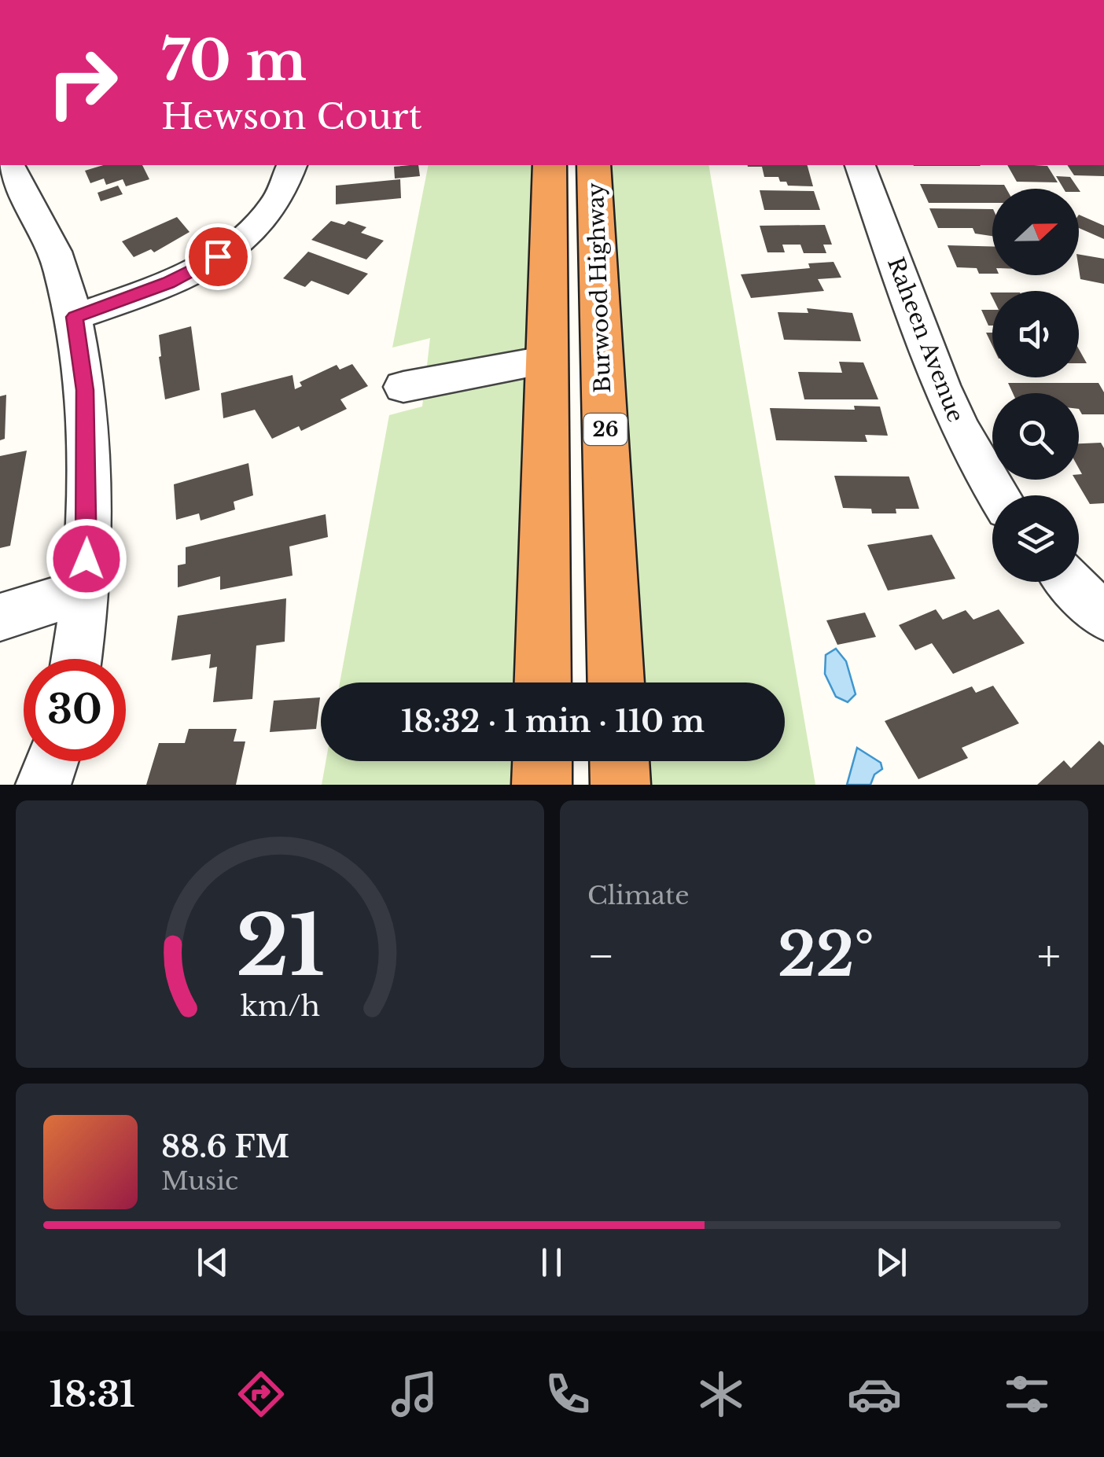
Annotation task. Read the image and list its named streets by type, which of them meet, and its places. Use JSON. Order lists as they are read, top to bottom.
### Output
{
  "streets": {
    "highway": ["Burwood Highway", "26"],
    "street": ["Raheen Avenue"]
  },
  "north": "right",
  "page": {
    "turn": ["70 m", "Hewson Court"],
    "limit": "30",
    "trip": "18:32 · 1 min · 110 m",
    "tile": "Climate",
    "heat": ["−", "22°", "+"],
    "song": ["88.6 FM", "Music"],
    "tabs": "18:31",
    "gauge": ["21", "km/h"]
  }
}
